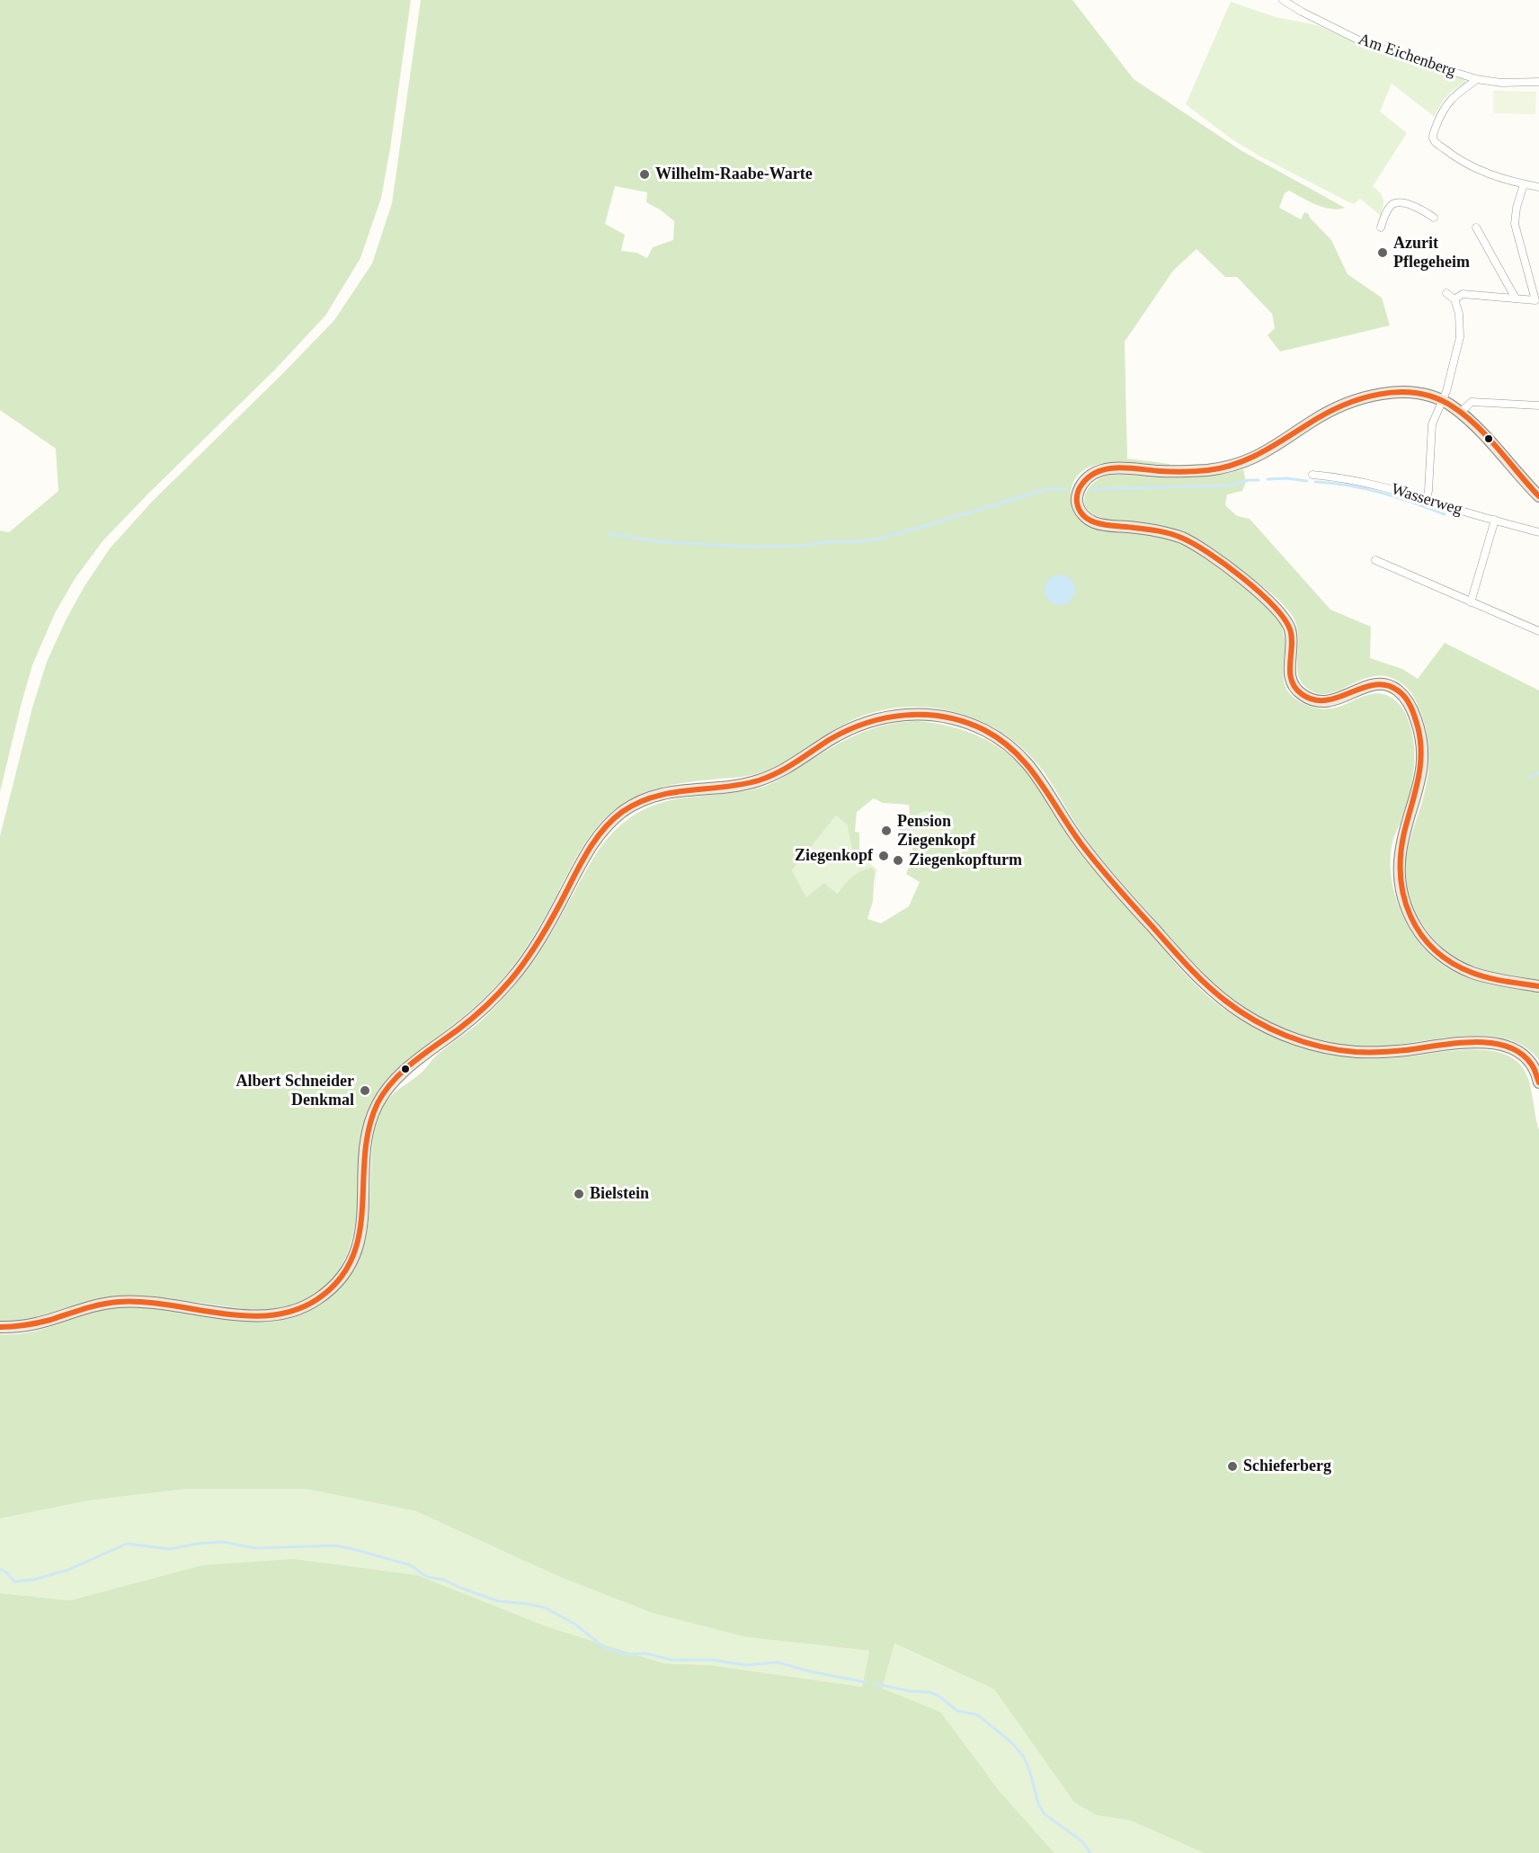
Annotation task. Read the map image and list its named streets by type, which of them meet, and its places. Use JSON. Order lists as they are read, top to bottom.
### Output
{
  "streets": {
    "street": ["Am Eichenberg", "Wasserweg"]
  },
  "places": [
    "Wilhelm-Raabe-Warte",
    "Azurit Pflegeheim",
    "Pension Ziegenkopf",
    "Ziegenkopf",
    "Ziegenkopfturm",
    "Albert Schneider Denkmal",
    "Bielstein",
    "Schieferberg"
  ]
}
